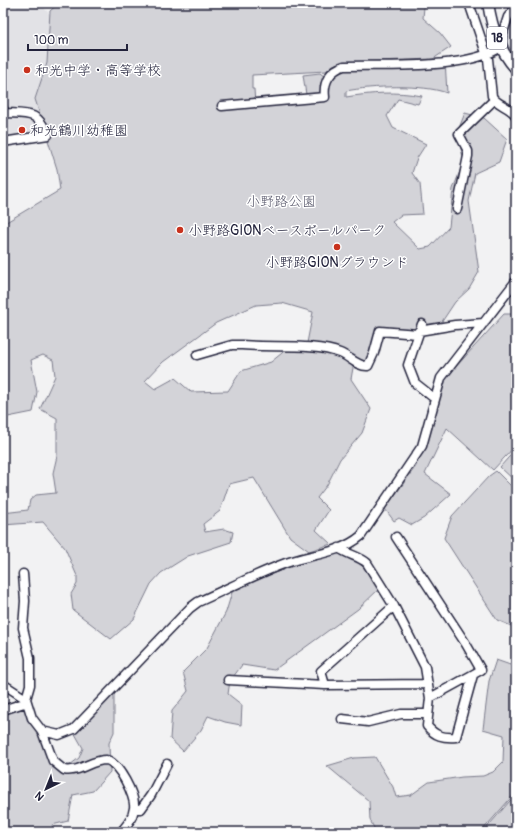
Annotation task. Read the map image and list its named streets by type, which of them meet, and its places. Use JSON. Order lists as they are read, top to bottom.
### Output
{
  "streets": {
    "main road": ["18"]
  },
  "parks": ["小野路公園"],
  "places": [
    "和光中学・高等学校",
    "和光鶴川幼稚園",
    "小野路GIONベースボールパーク",
    "小野路GIONグラウンド"
  ],
  "scale_bar": "100 m",
  "north": "bottom left"
}
